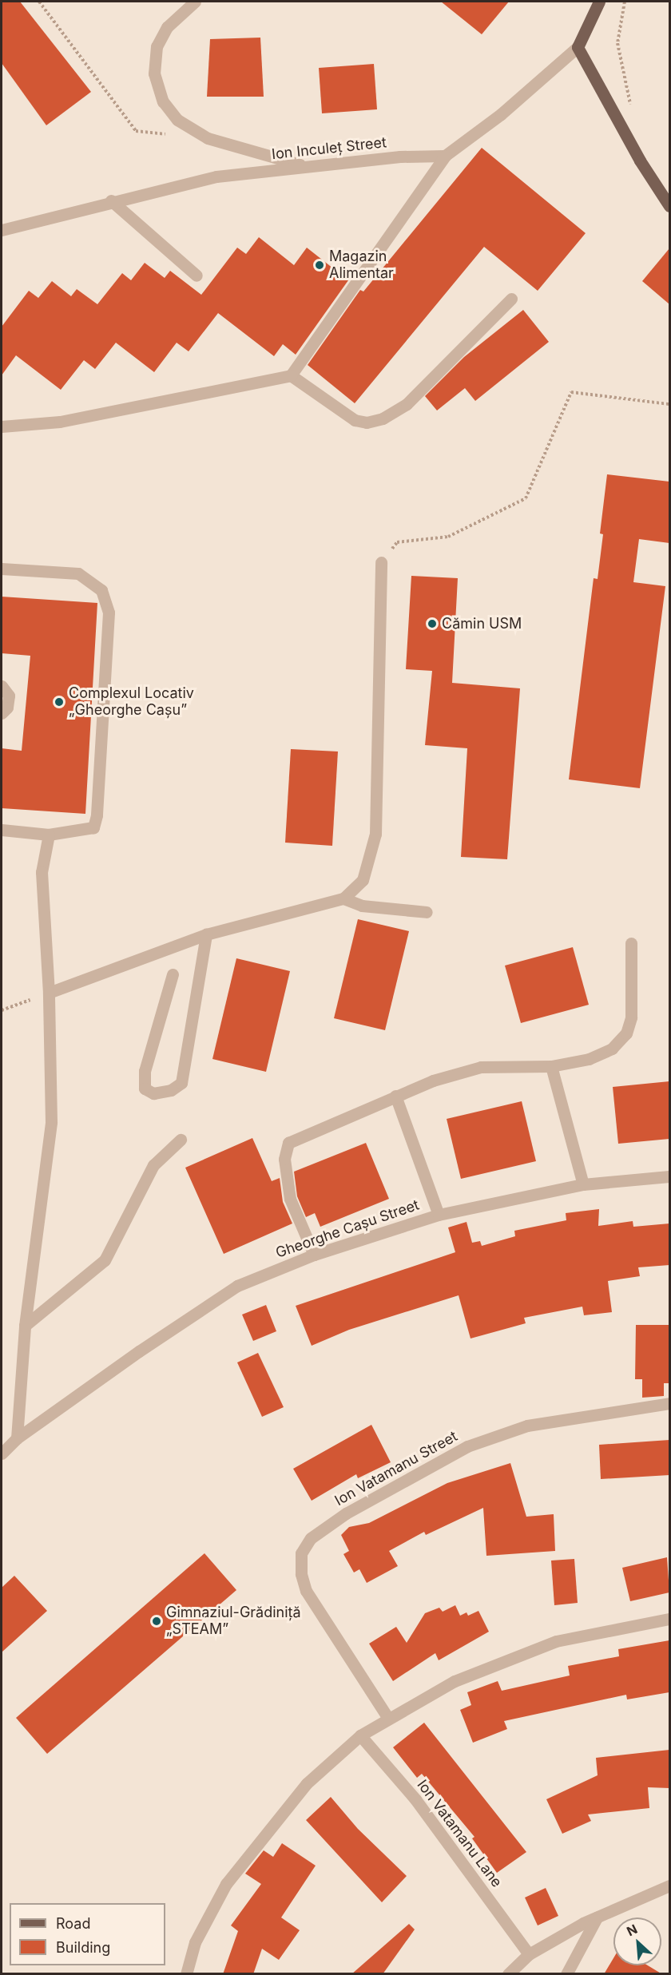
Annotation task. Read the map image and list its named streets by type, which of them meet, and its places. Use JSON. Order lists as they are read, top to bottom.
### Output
{
  "streets": {
    "street": [
      "Ion Inculeț Street",
      "Gheorghe Cașu Street",
      "Ion Vatamanu Street",
      "Ion Vatamanu Lane"
    ]
  },
  "places": [
    "Magazin Alimentar",
    "Cămin USM",
    "Complexul Locativ „Gheorghe Cașu”",
    "Gimnaziul-Grădiniță „STEAM”"
  ],
  "legend": ["Road", "Building"],
  "north": "top left"
}
